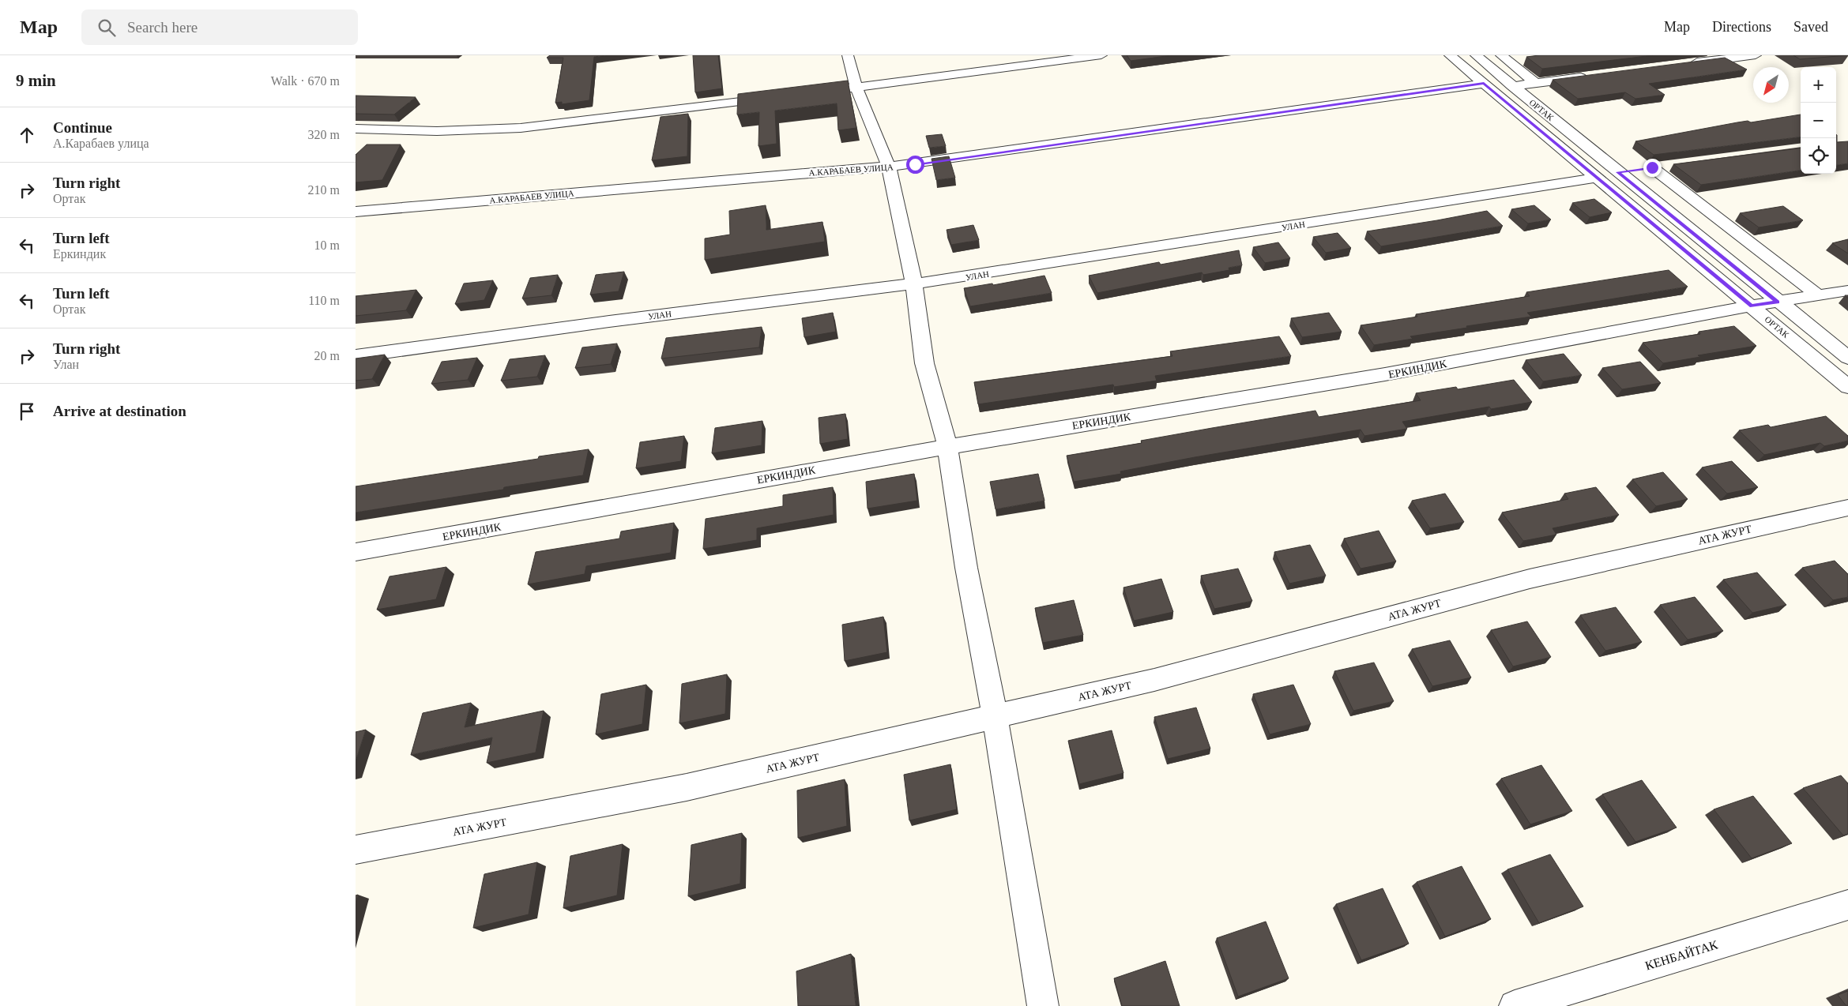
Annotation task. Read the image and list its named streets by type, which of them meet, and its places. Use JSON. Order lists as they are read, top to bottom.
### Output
{
  "streets": {
    "street": [
      "ОРТАК",
      "А.КАРАБАЕВ УЛИЦА",
      "УЛАН",
      "ЕРКИНДИК",
      "АТА ЖУРТ",
      "КЕНБАЙТАК"
    ]
  },
  "crossings": [
    ["ОРТАК", "А.КАРАБАЕВ УЛИЦА"],
    ["ОРТАК", "УЛАН"],
    ["ОРТАК", "ЕРКИНДИК"]
  ],
  "north": "bottom left",
  "page": {
    "header": "Map",
    "search": "Search here",
    "nav": ["Map", "Directions", "Saved"],
    "heading": ["9 min", "Walk · 670 m"],
    "map_buttons": ["+", "−"],
    "list": [
      ["Continue", "А.Карабаев улица", "320 m"],
      ["Turn right", "Ортак", "210 m"],
      ["Turn left", "Еркиндик", "10 m"],
      ["Turn left", "Ортак", "110 m"],
      ["Turn right", "Улан", "20 m"],
      "Arrive at destination"
    ]
  }
}
